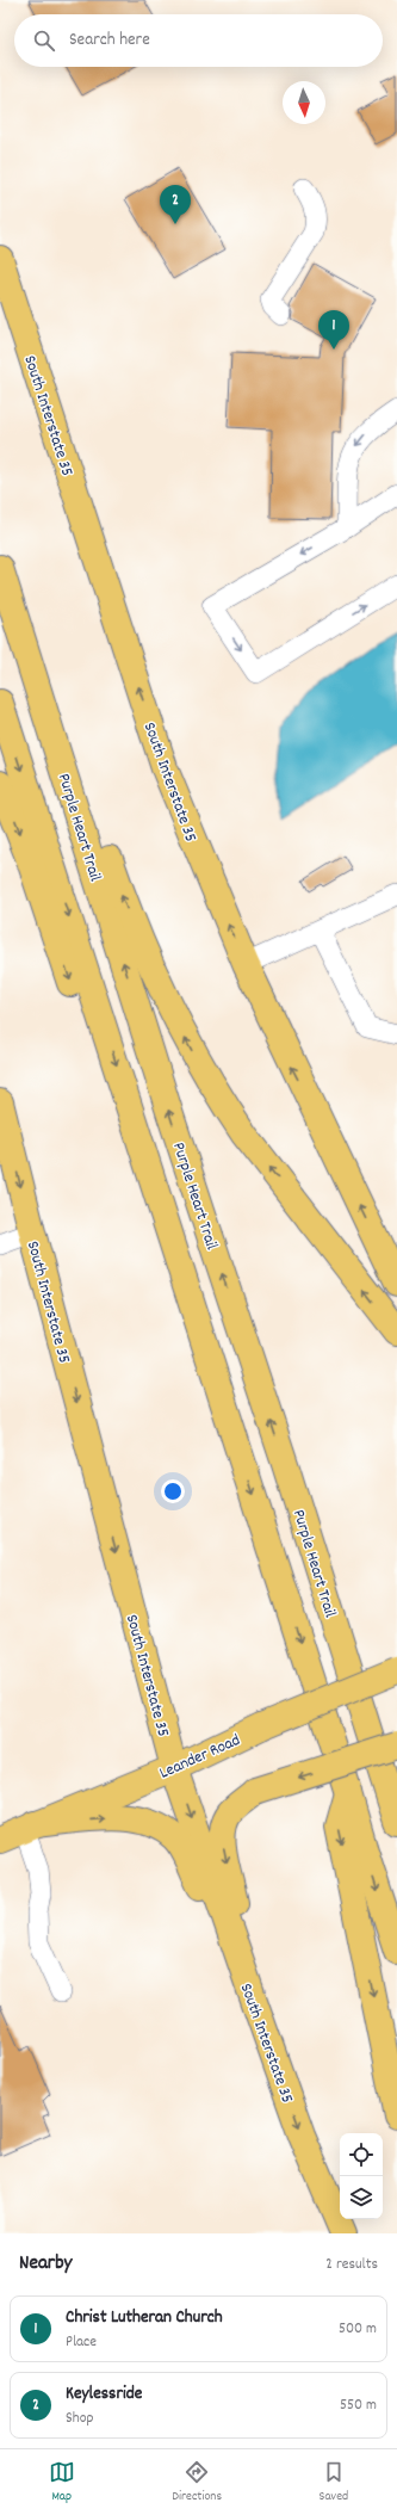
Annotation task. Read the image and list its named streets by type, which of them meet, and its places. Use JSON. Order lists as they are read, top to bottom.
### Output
{
  "streets": {
    "main road": ["South Interstate 35", "Purple Heart Trail", "Leander Road"]
  },
  "crossings": [
    ["South Interstate 35", "Leander Road"]
  ],
  "north": "bottom",
  "page": {
    "search": "Search here",
    "pins": ["2", "1"],
    "heading": ["Nearby", "2 results"],
    "list": [
      {
        "mark": "1",
        "name": "Christ Lutheran Church",
        "note": "Place",
        "value": "500 m"
      },
      {
        "mark": "2",
        "name": "Keylessride",
        "note": "Shop",
        "value": "550 m"
      }
    ],
    "nav": ["Map", "Directions", "Saved"]
  }
}
